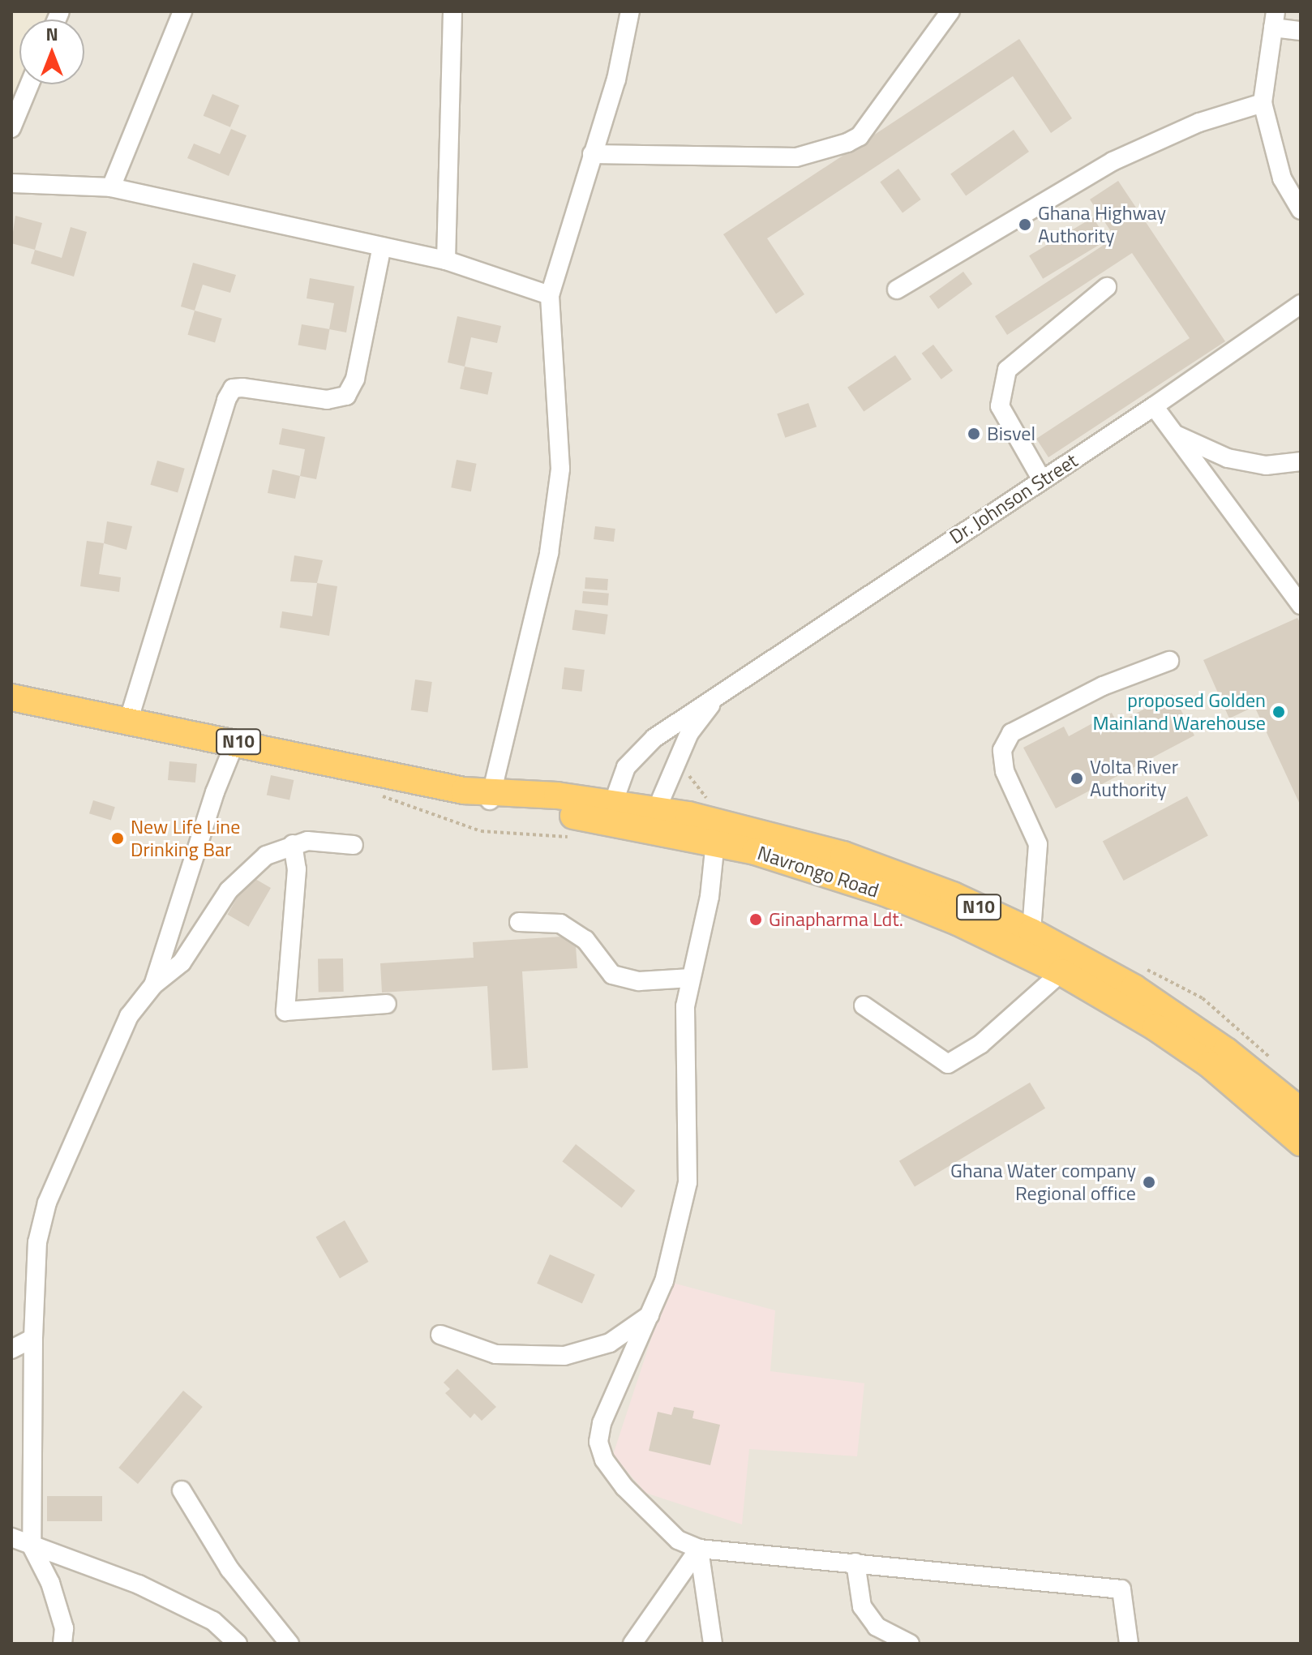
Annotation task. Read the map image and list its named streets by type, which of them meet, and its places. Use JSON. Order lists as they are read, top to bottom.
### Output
{
  "streets": {
    "highway": ["N10", "Navrongo Road"],
    "street": ["Dr. Johnson Street"]
  },
  "crossings": [
    ["Dr. Johnson Street", "Navrongo Road"],
    ["N10", "Navrongo Road"]
  ],
  "places": [
    "Ghana Highway Authority",
    "Bisvel",
    "proposed Golden Mainland Warehouse",
    "Volta River Authority",
    "New Life Line Drinking Bar",
    "Ginapharma Ldt.",
    "Ghana Water company Regional office"
  ],
  "north": "top"
}
